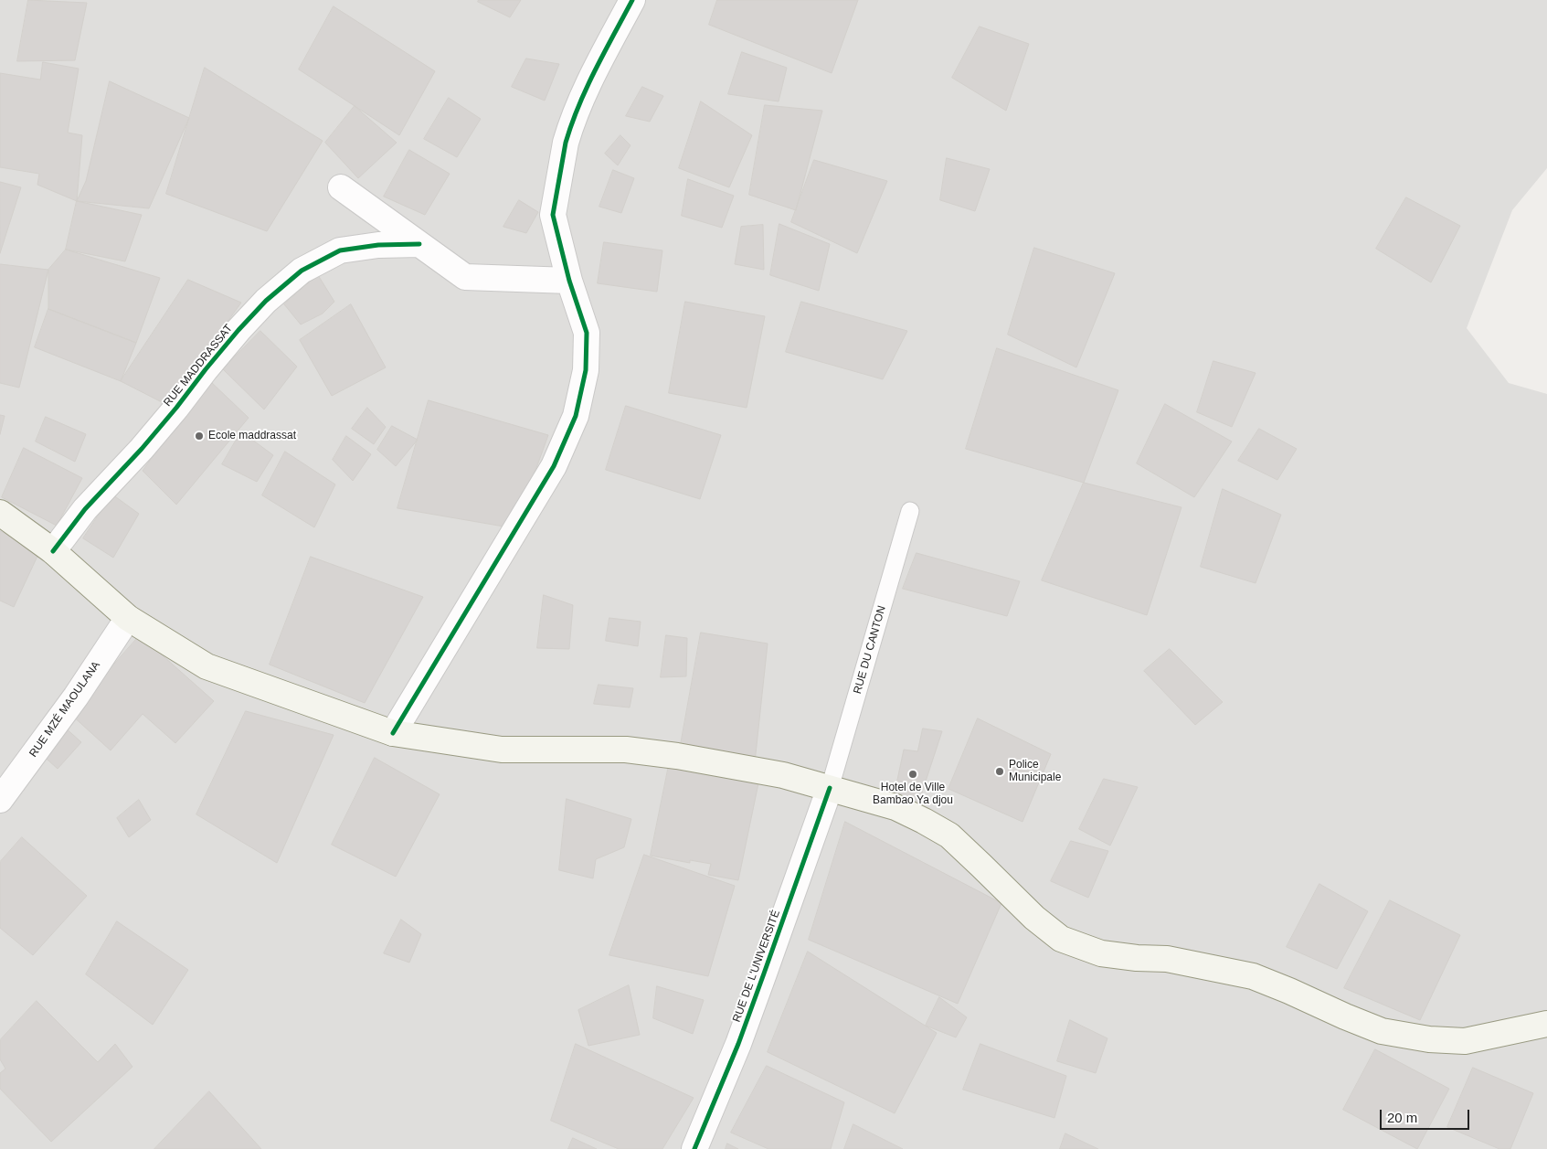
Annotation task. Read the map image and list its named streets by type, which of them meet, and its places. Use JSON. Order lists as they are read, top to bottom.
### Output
{
  "streets": {
    "street": ["RUE MADDRASSAT", "RUE MZÉ MAOULANA", "RUE DE L'UNIVERSITÉ"],
    "lane": ["RUE DU CANTON"]
  },
  "crossings": [
    ["RUE DU CANTON", "RUE DE L'UNIVERSITÉ"]
  ],
  "places": ["Ecole maddrassat", "Police Municipale", "Hotel de Ville Bambao Ya djou"],
  "scale_bar": "20 m"
}
